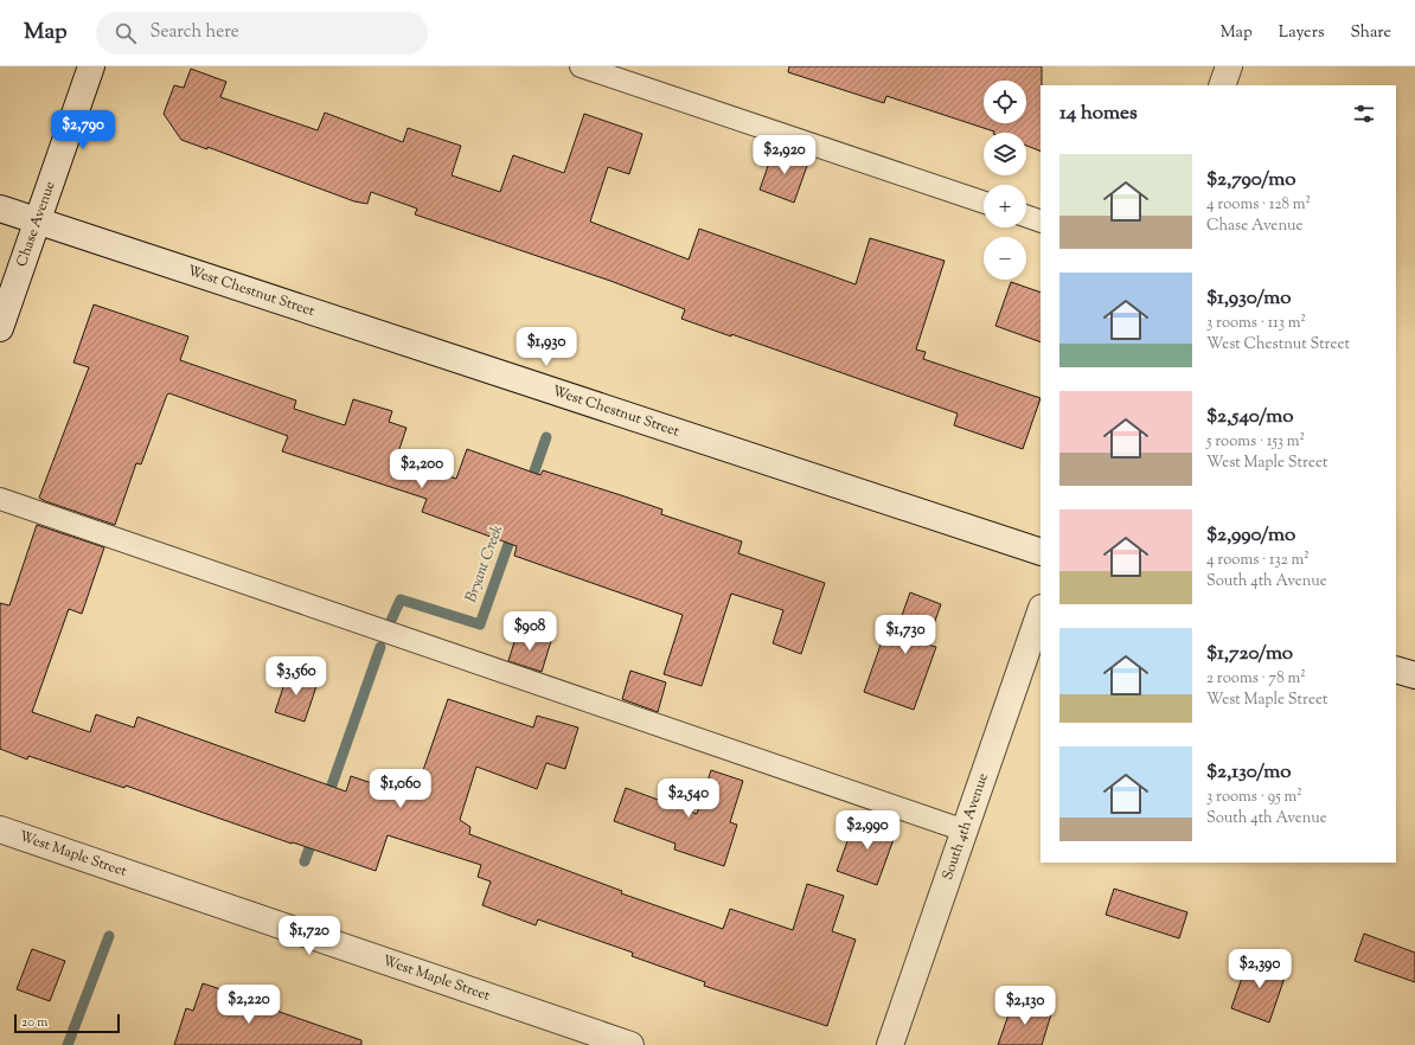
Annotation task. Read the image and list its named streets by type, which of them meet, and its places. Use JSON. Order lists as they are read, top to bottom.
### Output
{
  "streets": {
    "street": [
      "Chase Avenue",
      "West Chestnut Street",
      "South 4th Avenue",
      "West Maple Street"
    ]
  },
  "crossings": [
    ["Chase Avenue", "West Chestnut Street"]
  ],
  "water": ["Bryant Creek"],
  "scale_bar": "20 m",
  "page": {
    "header": "Map",
    "search": "Search here",
    "nav": ["Map", "Layers", "Share"],
    "map_buttons": ["+", "−"],
    "heading": "14 homes",
    "price": [
      "$2,790",
      "$2,920",
      "$1,930",
      "$2,200",
      "$908",
      "$1,730",
      "$3,560",
      "$1,060",
      "$2,540",
      "$2,990",
      "$1,720",
      "$2,390",
      "$2,220",
      "$2,130"
    ],
    "list": [
      {
        "name": "$2,790/mo",
        "note": "4 rooms · 128 m² · Chase Avenue"
      },
      {
        "name": "$1,930/mo",
        "note": "3 rooms · 113 m² · West Chestnut Street"
      },
      {
        "name": "$2,540/mo",
        "note": "5 rooms · 153 m² · West Maple Street"
      },
      {
        "name": "$2,990/mo",
        "note": "4 rooms · 132 m² · South 4th Avenue"
      },
      {
        "name": "$1,720/mo",
        "note": "2 rooms · 78 m² · West Maple Street"
      },
      {
        "name": "$2,130/mo",
        "note": "3 rooms · 95 m² · South 4th Avenue"
      }
    ],
    "scale": "20 m"
  }
}
